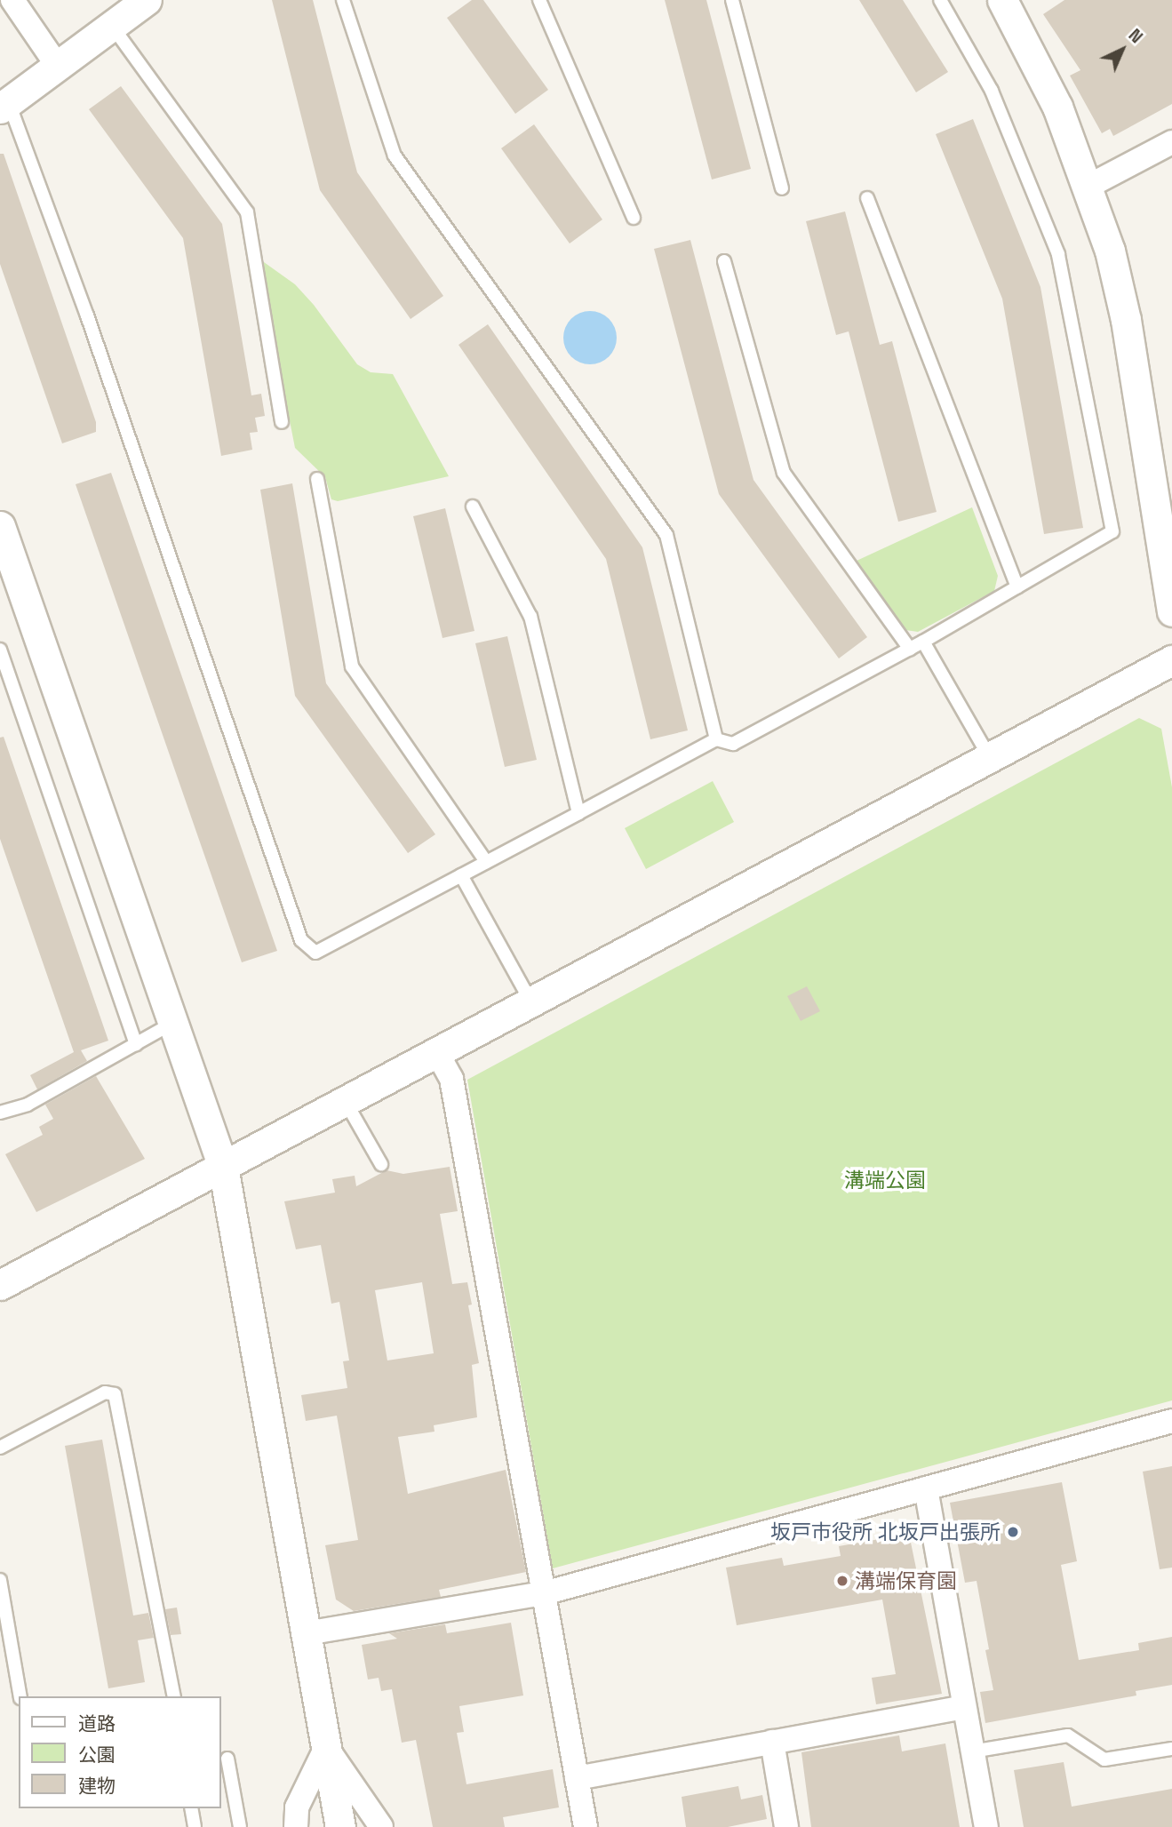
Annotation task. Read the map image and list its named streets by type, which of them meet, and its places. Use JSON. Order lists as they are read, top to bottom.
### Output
{
  "parks": ["溝端公園"],
  "places": ["坂戸市役所 北坂戸出張所", "溝端保育園"],
  "legend": ["道路", "公園", "建物"],
  "north": "top right"
}
